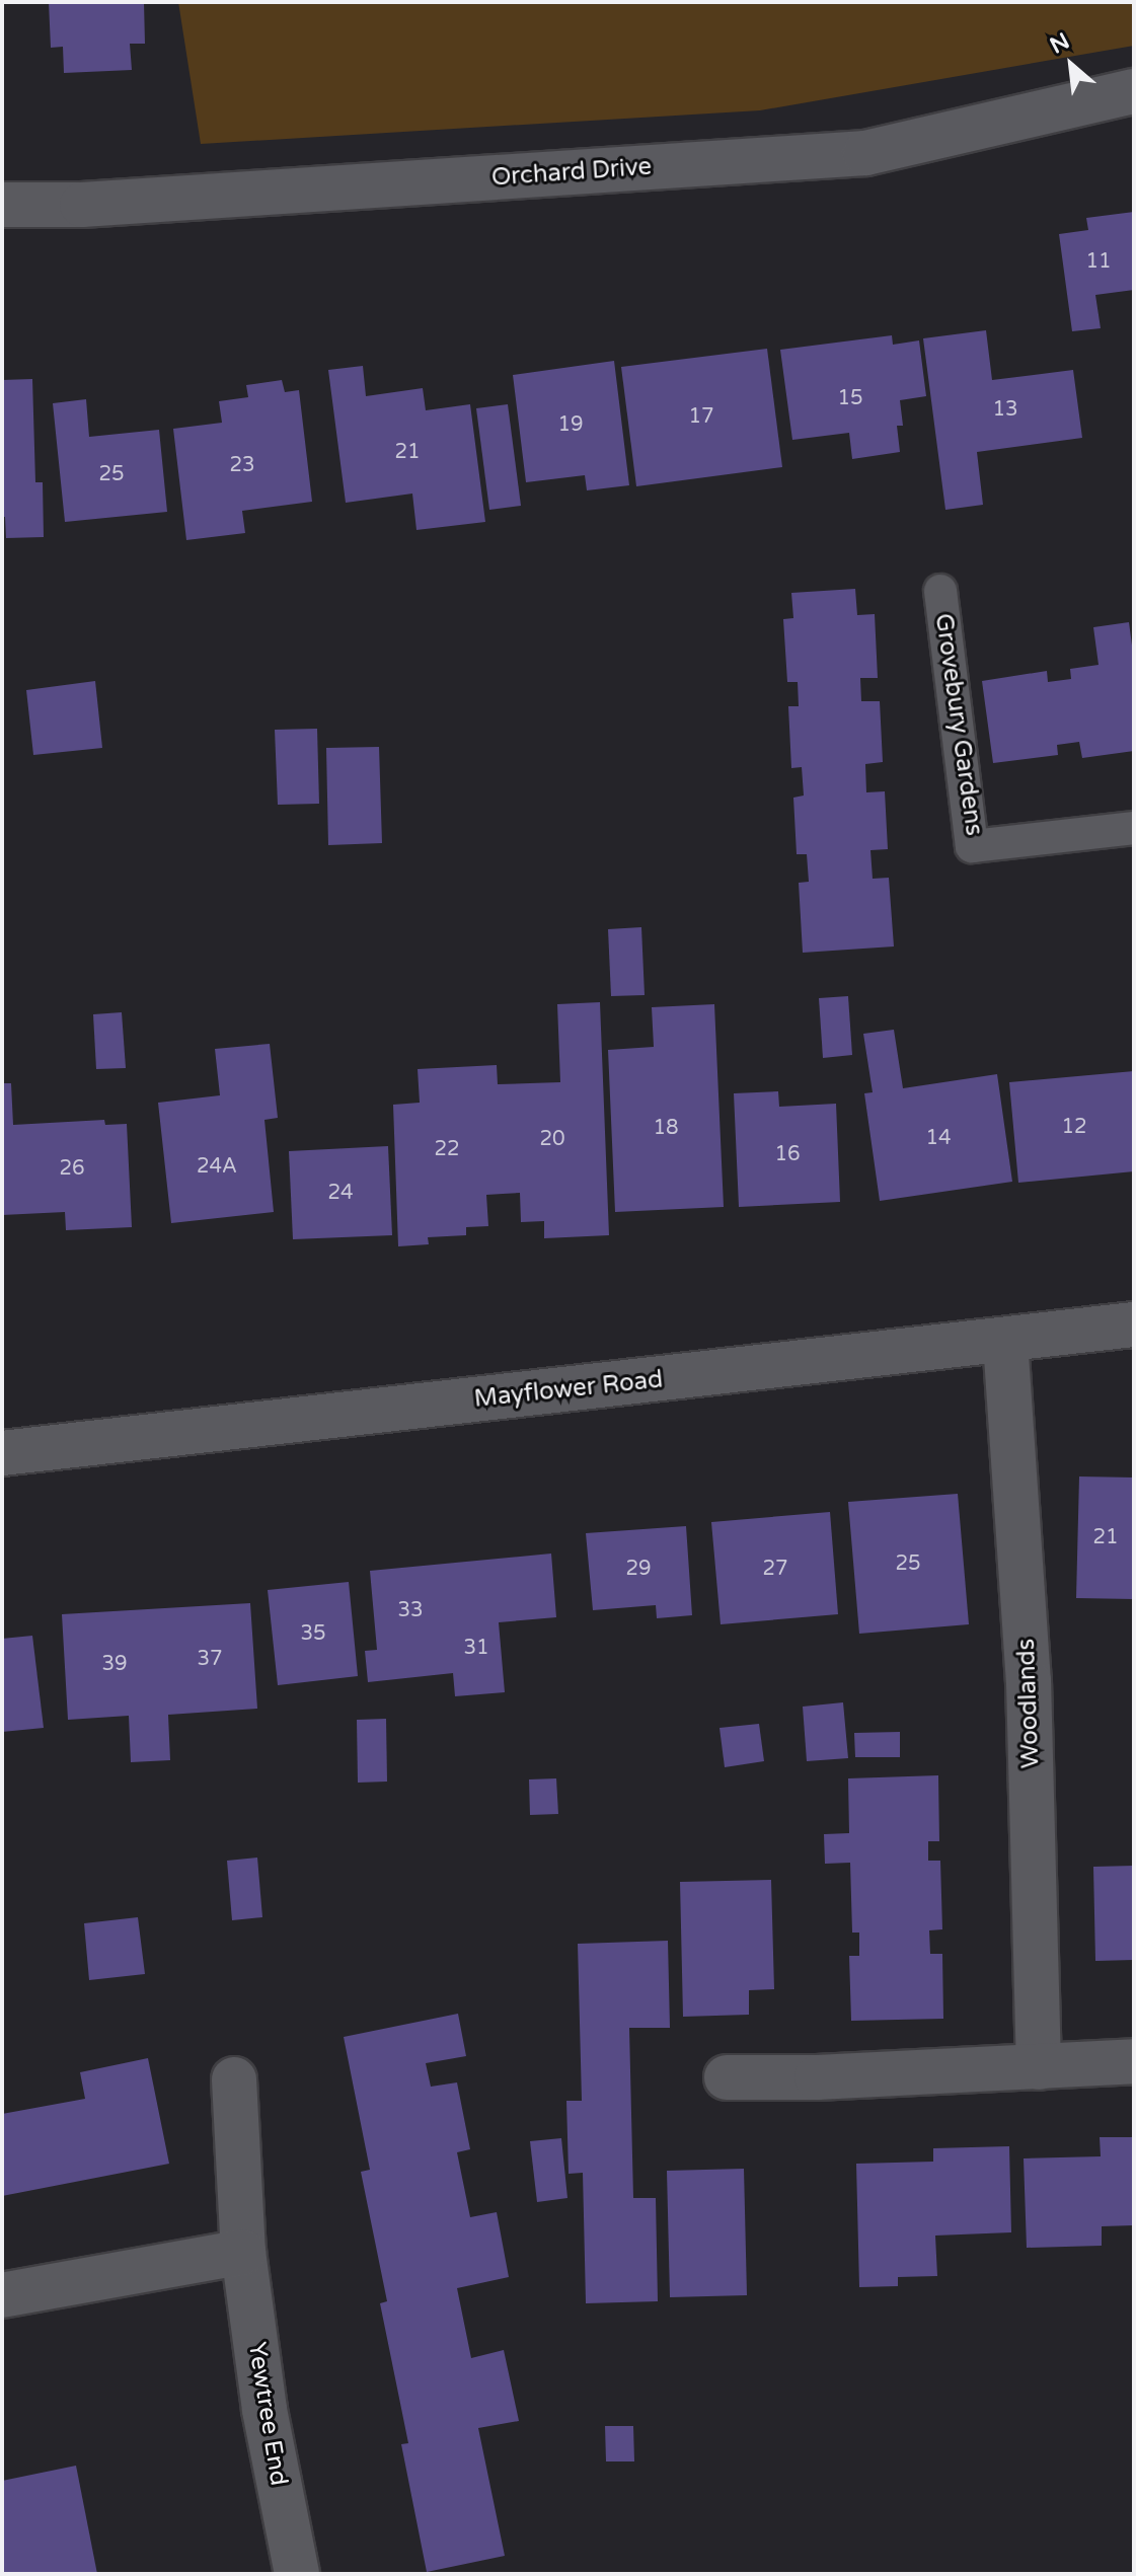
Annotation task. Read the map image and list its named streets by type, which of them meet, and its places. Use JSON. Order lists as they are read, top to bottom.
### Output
{
  "streets": {
    "street": [
      "Orchard Drive",
      "Mayflower Road",
      "Woodlands",
      "Yewtree End"
    ],
    "lane": ["Grovebury Gardens"]
  },
  "crossings": [
    ["Mayflower Road", "Woodlands"]
  ],
  "house_numbers": [
    "11",
    "15",
    "13",
    "17",
    "19",
    "21",
    "23",
    "25",
    "12",
    "18",
    "14",
    "20",
    "22",
    "16",
    "24A",
    "26",
    "24",
    "21",
    "25",
    "29",
    "27",
    "33",
    "35",
    "31",
    "37",
    "39"
  ],
  "north": "top left"
}
